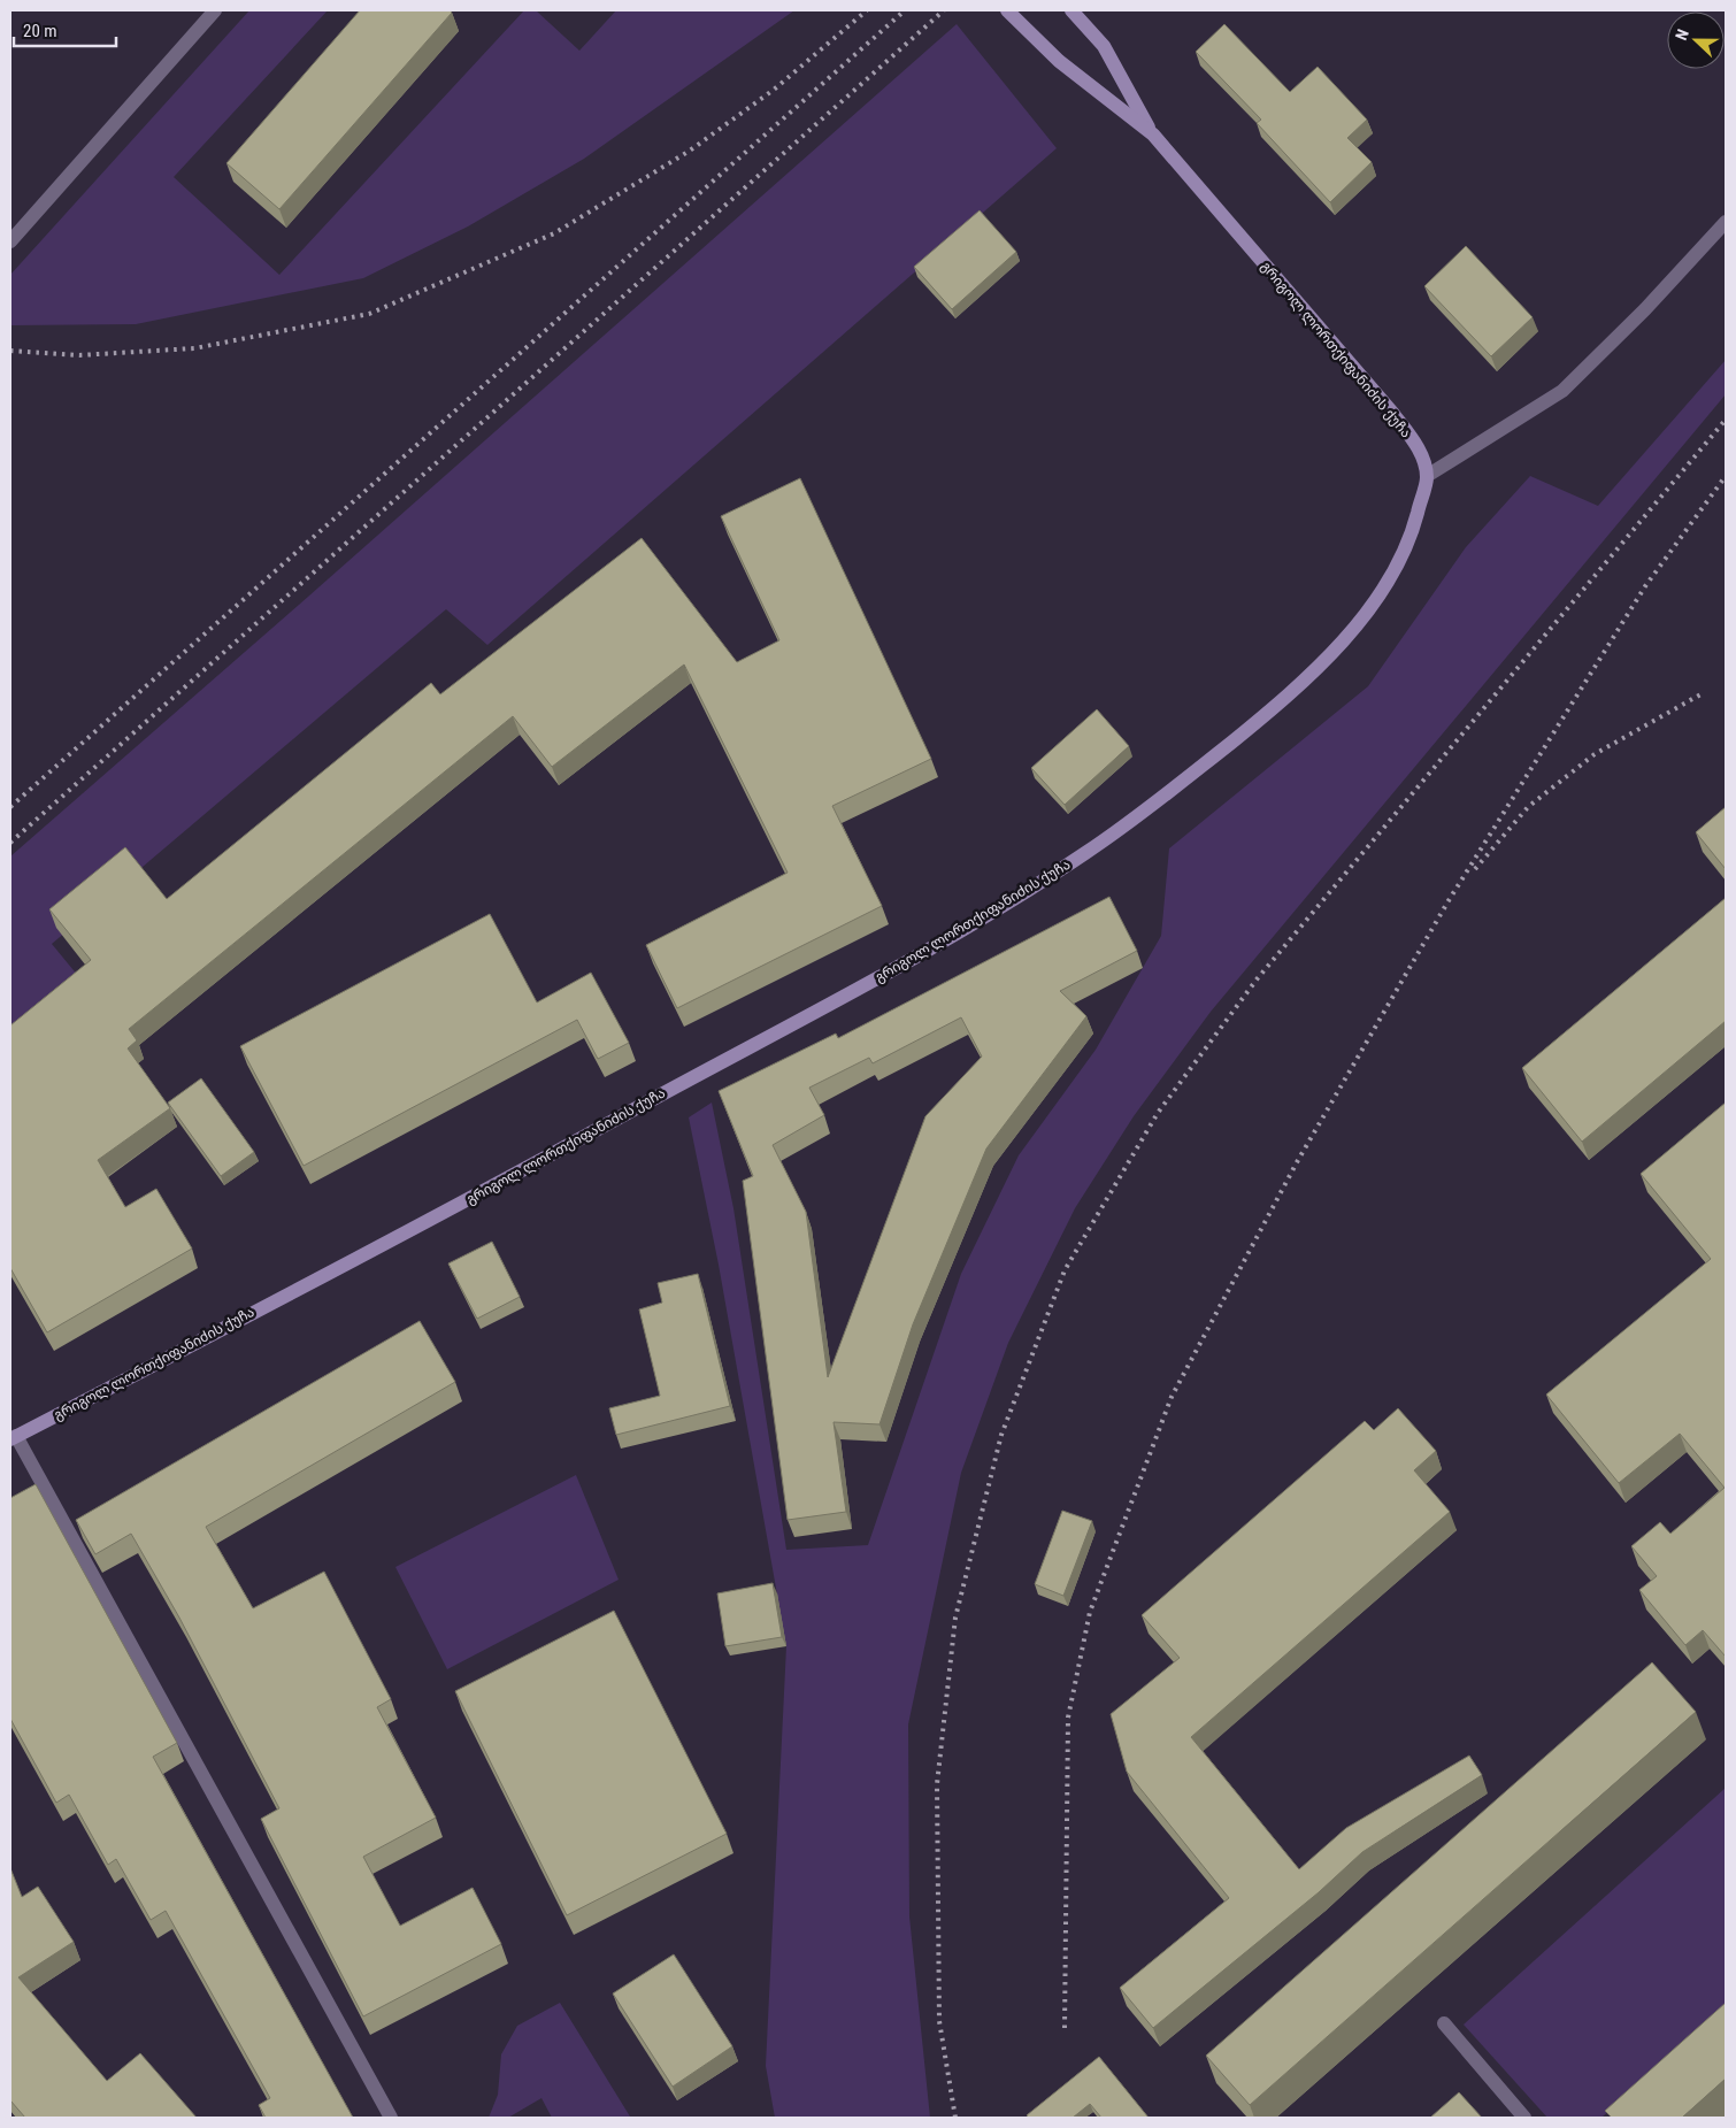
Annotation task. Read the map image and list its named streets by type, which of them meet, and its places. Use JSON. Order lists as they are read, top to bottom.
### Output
{
  "streets": {
    "street": ["გრიგოლ ლორთქიფანიძის ქუჩა"]
  },
  "scale_bar": "20 m",
  "north": "left"
}
